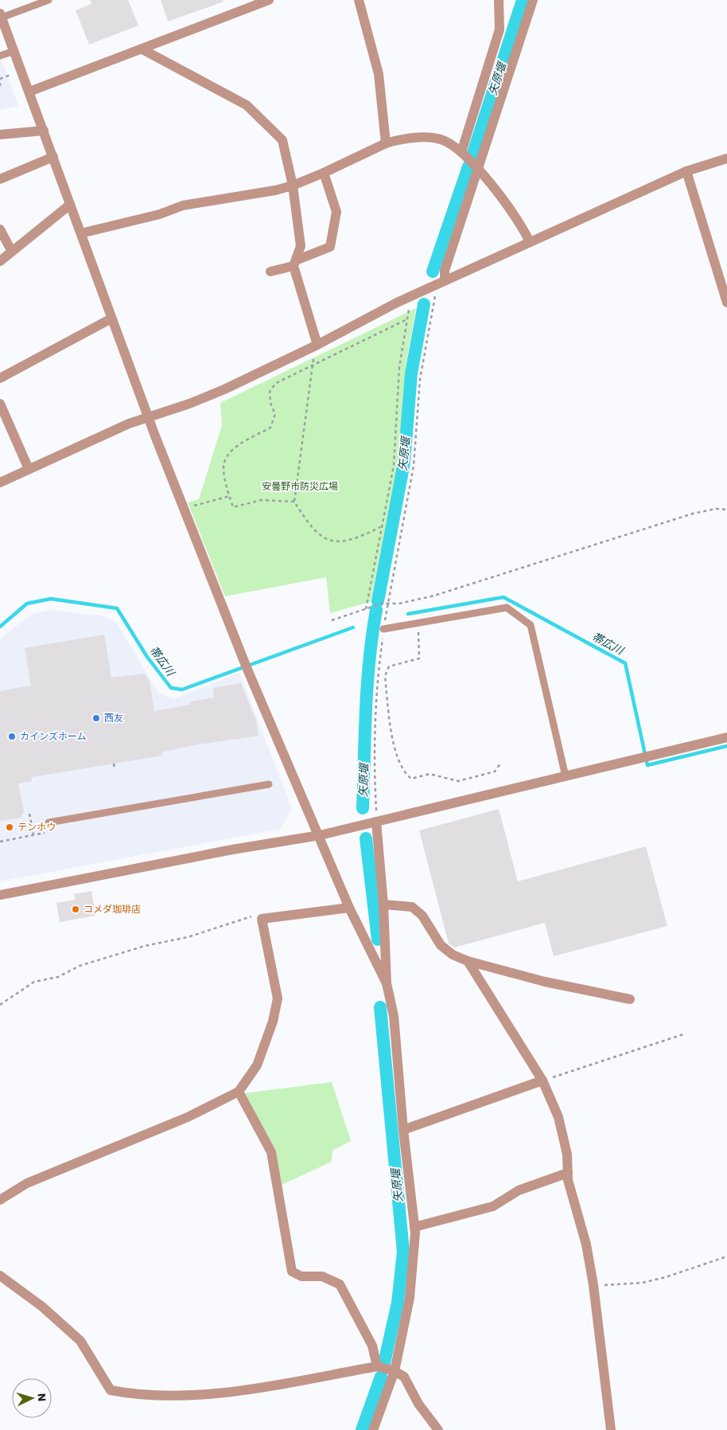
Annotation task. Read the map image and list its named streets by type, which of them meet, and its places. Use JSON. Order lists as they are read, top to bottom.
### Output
{
  "water": ["矢原堰", "帯広川"],
  "parks": ["安曇野市防災広場"],
  "places": [
    "西友",
    "カインズホーム",
    "テンホウ",
    "コメダ珈琲店"
  ],
  "north": "right"
}
